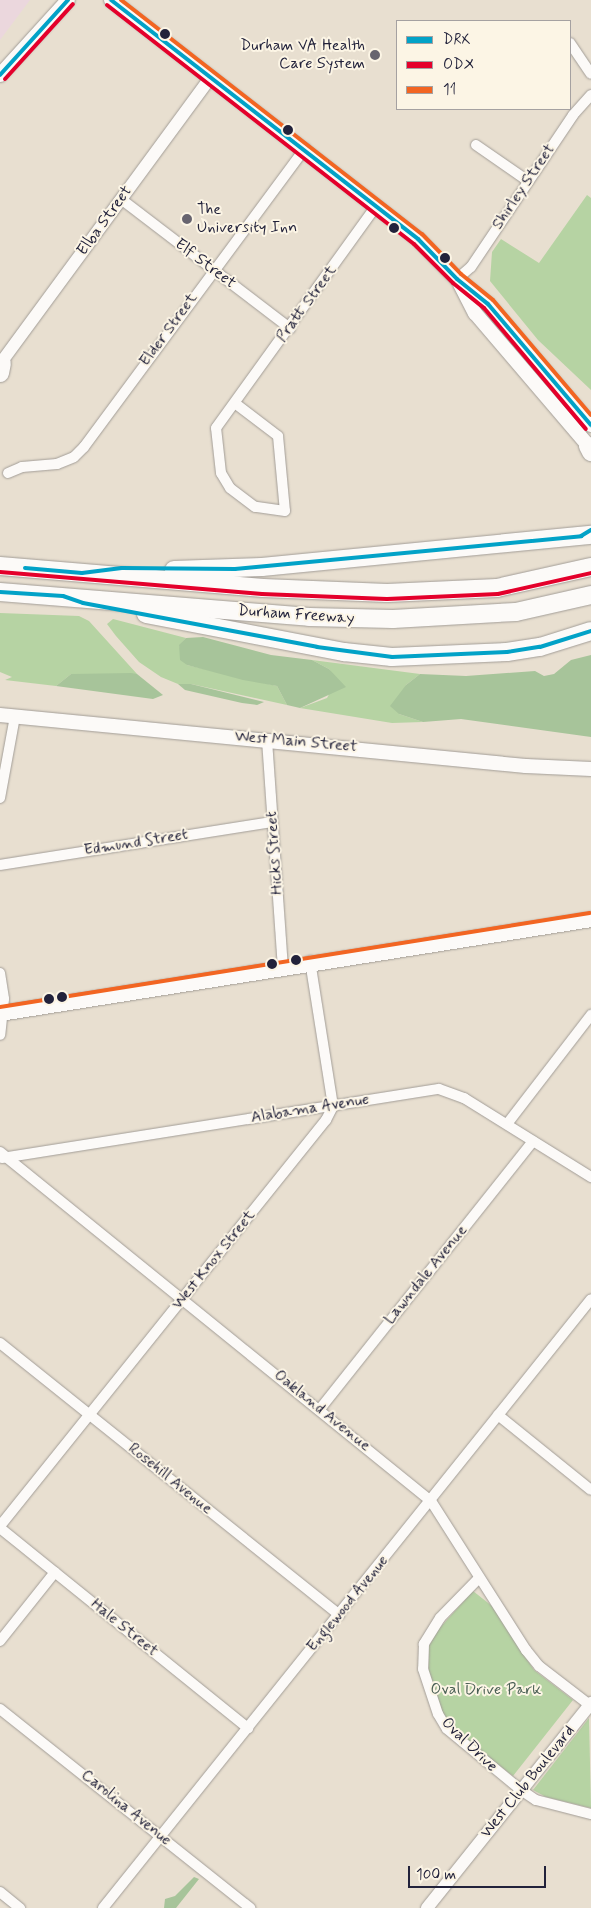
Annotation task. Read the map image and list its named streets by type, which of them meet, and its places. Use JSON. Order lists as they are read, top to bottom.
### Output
{
  "streets": {
    "highway": ["Durham Freeway"],
    "main road": ["West Main Street"],
    "street": [
      "Shirley Street",
      "Elba Street",
      "Elf Street",
      "Pratt Street",
      "Elder Street",
      "Edmund Street",
      "Hicks Street",
      "Alabama Avenue",
      "West Knox Street",
      "Lawndale Avenue",
      "Oakland Avenue",
      "Rosehill Avenue",
      "Englewood Avenue",
      "Hale Street",
      "Oval Drive",
      "West Club Boulevard",
      "Carolina Avenue"
    ]
  },
  "crossings": [
    ["Elba Street", "Elf Street"],
    ["Elf Street", "Pratt Street"],
    ["Elf Street", "Elder Street"],
    ["West Main Street", "Hicks Street"],
    ["Edmund Street", "Hicks Street"],
    ["Alabama Avenue", "West Knox Street"],
    ["Alabama Avenue", "Lawndale Avenue"],
    ["Alabama Avenue", "Oakland Avenue"],
    ["West Knox Street", "Oakland Avenue"],
    ["West Knox Street", "Rosehill Avenue"],
    ["West Knox Street", "Hale Street"],
    ["Lawndale Avenue", "Oakland Avenue"],
    ["Oakland Avenue", "Englewood Avenue"],
    ["Oakland Avenue", "Oval Drive"],
    ["Oakland Avenue", "West Club Boulevard"],
    ["Rosehill Avenue", "Englewood Avenue"],
    ["Englewood Avenue", "Hale Street"],
    ["Englewood Avenue", "Carolina Avenue"],
    ["Oval Drive", "West Club Boulevard"]
  ],
  "parks": ["Oval Drive Park"],
  "places": ["Durham VA Health Care System", "The University Inn"],
  "lines": ["transit line DRX", "transit line 11", "transit line ODX"],
  "legend": ["DRX", "ODX", "11"],
  "scale_bar": "100 m"
}
